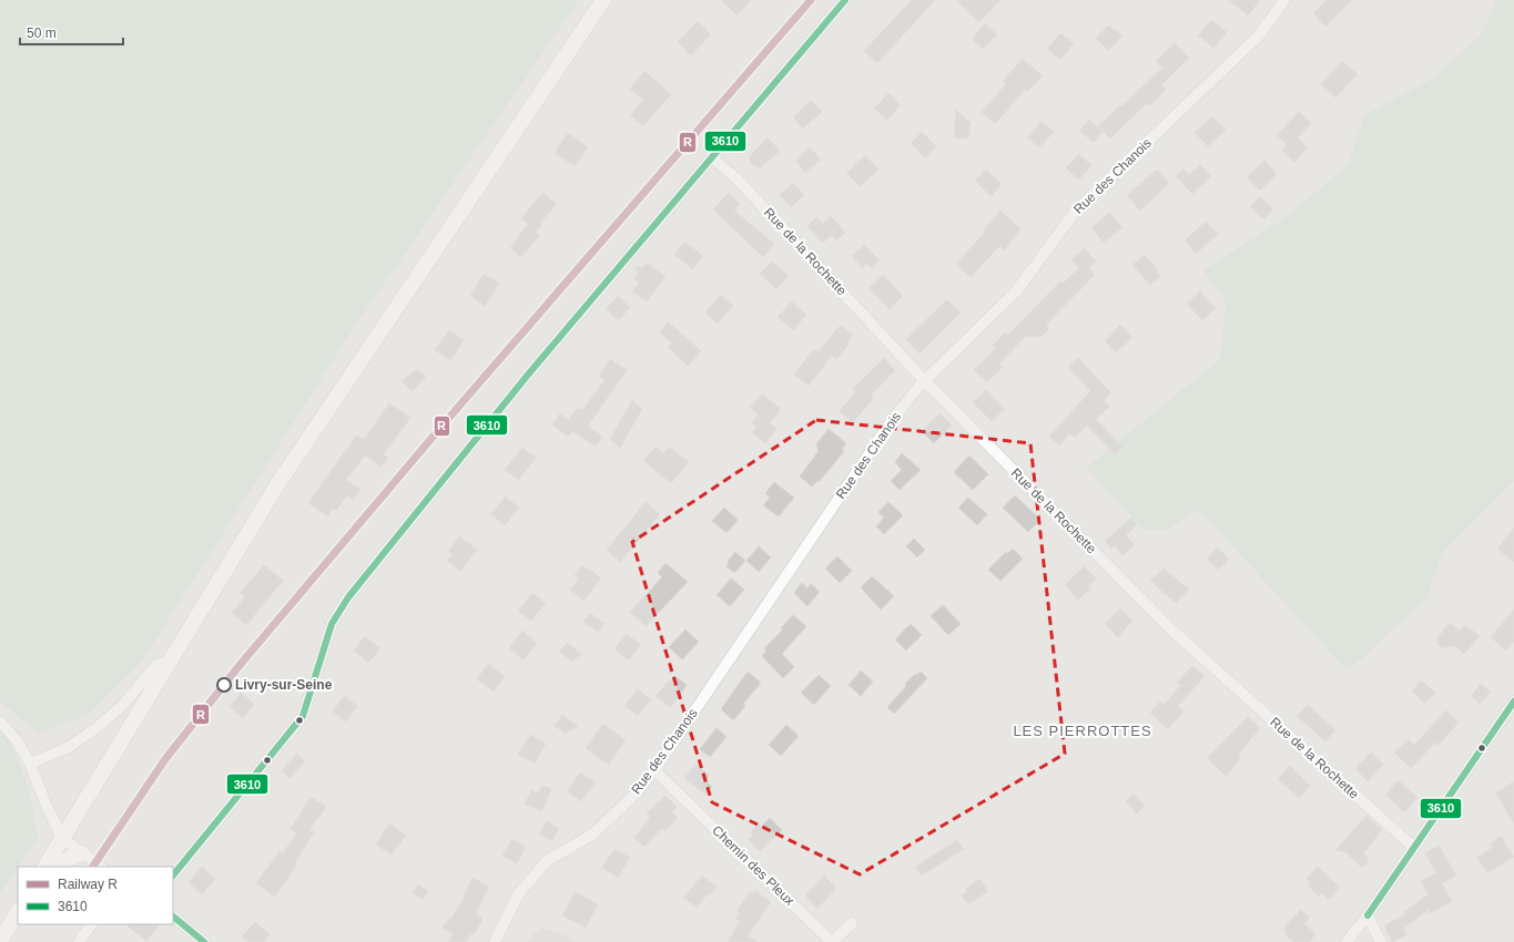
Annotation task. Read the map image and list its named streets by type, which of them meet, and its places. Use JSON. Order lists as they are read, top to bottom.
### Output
{
  "streets": {
    "street": ["Rue des Chanois", "Rue de la Rochette", "Chemin des Pleux"]
  },
  "crossings": [
    ["Rue des Chanois", "Rue de la Rochette"],
    ["Rue des Chanois", "Chemin des Pleux"]
  ],
  "districts": ["LES PIERROTTES"],
  "places": ["Livry-sur-Seine"],
  "lines": ["rail line R", "transit line 3610"],
  "legend": ["Railway R", "3610"],
  "scale_bar": "50 m"
}
